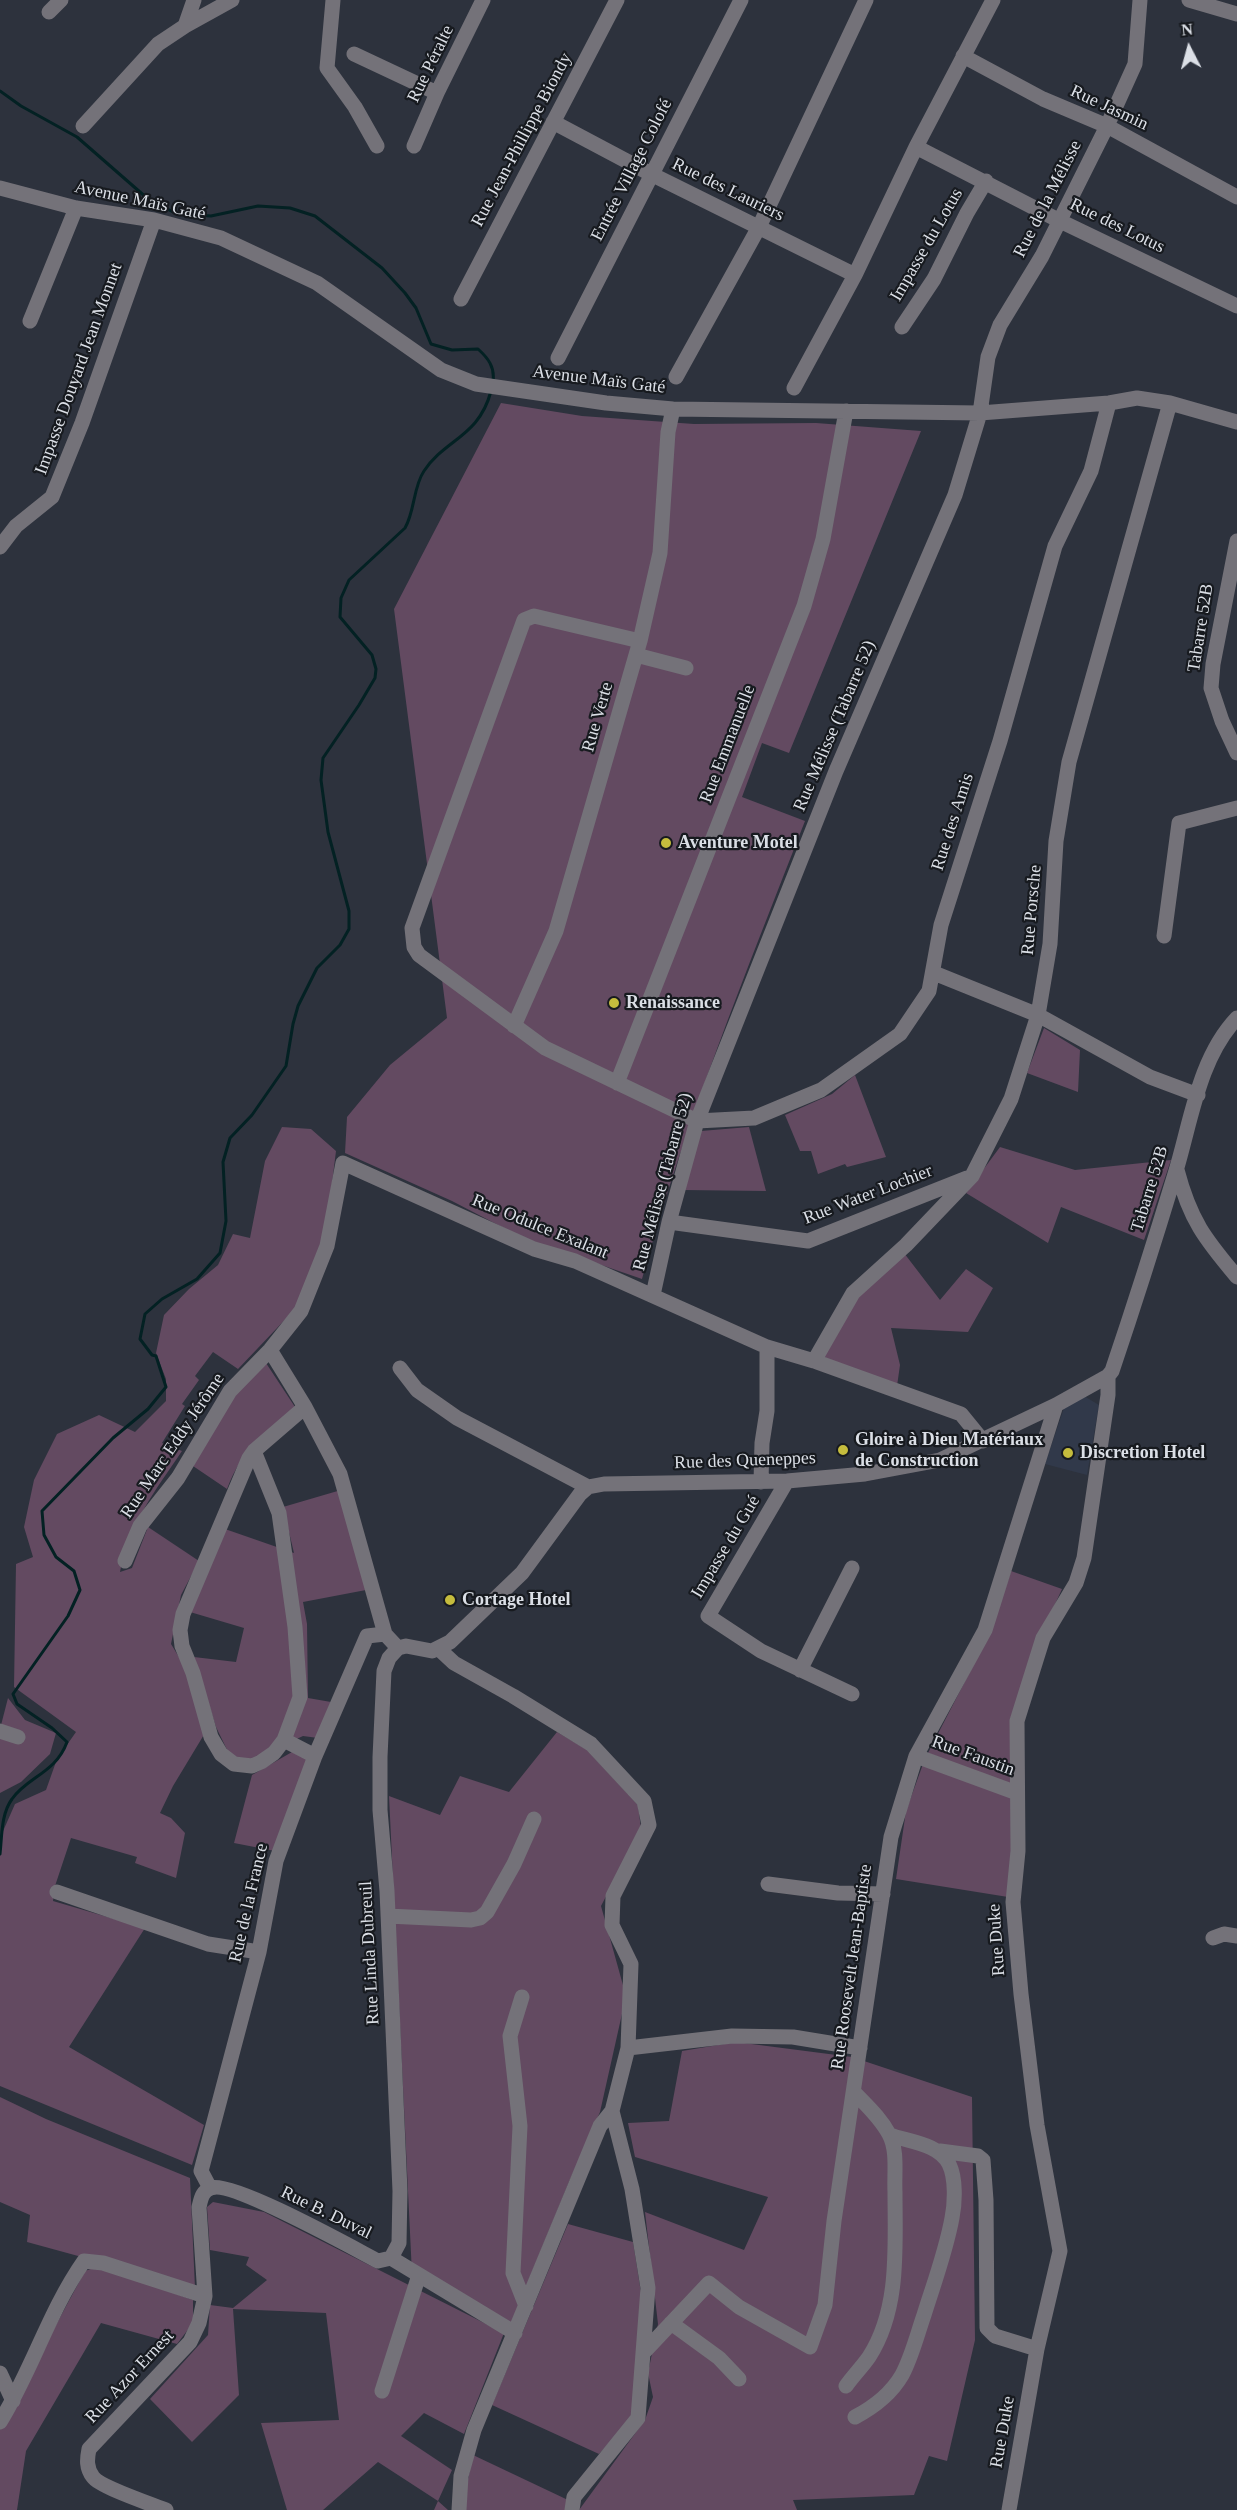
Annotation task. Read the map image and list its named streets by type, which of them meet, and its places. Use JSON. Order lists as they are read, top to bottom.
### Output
{
  "streets": {
    "street": [
      "Rue Péralte",
      "Rue Jasmin",
      "Rue Jean-Phillippe Biondy",
      "Entrée Village Colofé",
      "Rue des Lauriers",
      "Rue de la Mélisse",
      "Avenue Maïs Gaté",
      "Rue des Lotus",
      "Impasse du Lotus",
      "Impasse Douyard Jean Monnet",
      "Tabarre 52B",
      "Rue Verte",
      "Rue Mélisse (Tabarre 52)",
      "Rue Emmanuelle",
      "Rue des Amis",
      "Rue Porsche",
      "Rue Water Lochier",
      "Rue Odulce Exalant",
      "Rue Marc Eddy Jérôme",
      "Rue des Queneppes",
      "Impasse du Gué",
      "Rue Faustin",
      "Rue de la France",
      "Rue Duke",
      "Rue Linda Dubreuil",
      "Rue Roosevelt Jean-Baptiste",
      "Rue B. Duval",
      "Rue Azor Ernest"
    ]
  },
  "crossings": [
    ["Rue Jasmin", "Rue de la Mélisse"],
    ["Rue Jean-Phillippe Biondy", "Rue des Lauriers"],
    ["Entrée Village Colofé", "Rue des Lauriers"],
    ["Rue de la Mélisse", "Avenue Maïs Gaté"],
    ["Rue de la Mélisse", "Rue des Lotus"],
    ["Rue de la Mélisse", "Rue Mélisse (Tabarre 52)"],
    ["Avenue Maïs Gaté", "Impasse Douyard Jean Monnet"],
    ["Avenue Maïs Gaté", "Rue Verte"],
    ["Avenue Maïs Gaté", "Rue Mélisse (Tabarre 52)"],
    ["Avenue Maïs Gaté", "Rue Emmanuelle"],
    ["Avenue Maïs Gaté", "Rue des Amis"],
    ["Avenue Maïs Gaté", "Rue Porsche"],
    ["Rue des Lotus", "Impasse du Lotus"],
    ["Tabarre 52B", "Rue des Queneppes"],
    ["Tabarre 52B", "Rue Duke"],
    ["Rue Mélisse (Tabarre 52)", "Rue des Amis"],
    ["Rue Mélisse (Tabarre 52)", "Rue Water Lochier"],
    ["Rue Mélisse (Tabarre 52)", "Rue Odulce Exalant"],
    ["Rue Porsche", "Rue Water Lochier"],
    ["Rue Porsche", "Rue Odulce Exalant"],
    ["Rue Odulce Exalant", "Rue Marc Eddy Jérôme"],
    ["Rue Odulce Exalant", "Rue des Queneppes"],
    ["Rue des Queneppes", "Impasse du Gué"],
    ["Rue des Queneppes", "Rue Duke"],
    ["Rue des Queneppes", "Rue Roosevelt Jean-Baptiste"],
    ["Rue Faustin", "Rue Duke"],
    ["Rue Faustin", "Rue Roosevelt Jean-Baptiste"],
    ["Rue de la France", "Rue B. Duval"],
    ["Rue de la France", "Rue Azor Ernest"],
    ["Rue Linda Dubreuil", "Rue B. Duval"],
    ["Rue B. Duval", "Rue Azor Ernest"]
  ],
  "places": [
    "Aventure Motel",
    "Renaissance",
    "Gloire à Dieu Matériaux de Construction",
    "Discretion Hotel",
    "Cortage Hotel"
  ],
  "north": "top"
}
